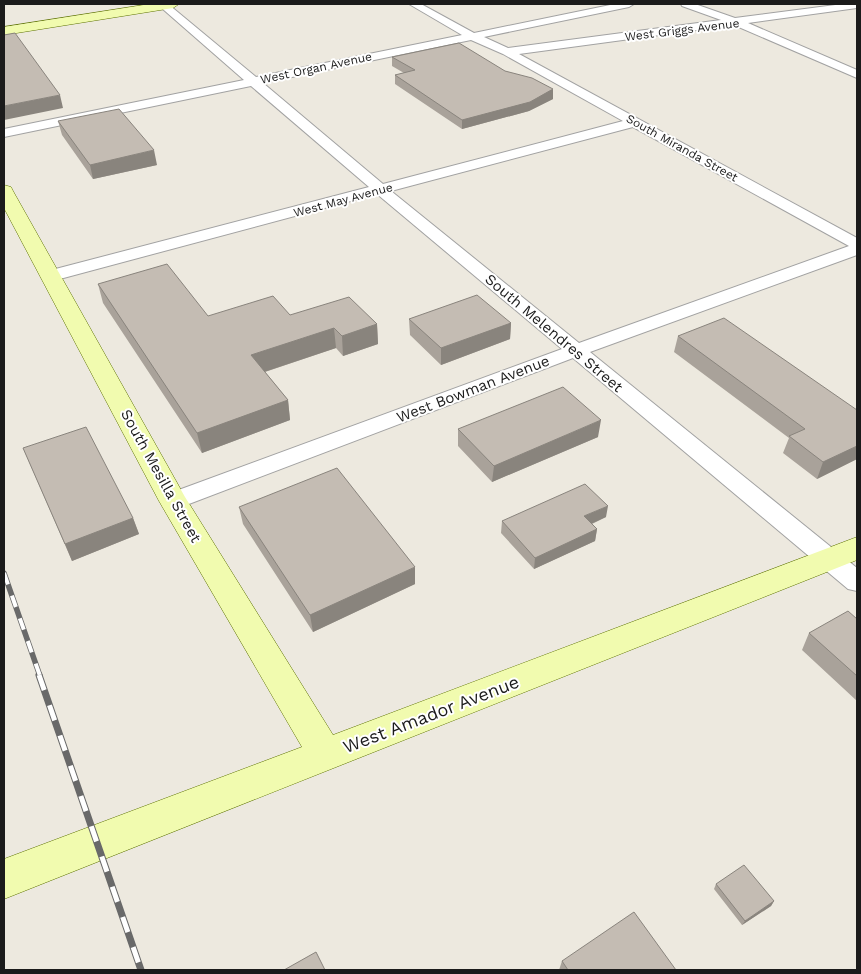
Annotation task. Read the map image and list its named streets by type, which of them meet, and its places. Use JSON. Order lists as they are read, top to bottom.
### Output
{
  "streets": {
    "street": [
      "West Griggs Avenue",
      "West Organ Avenue",
      "South Miranda Street",
      "West May Avenue",
      "South Melendres Street",
      "West Bowman Avenue",
      "South Mesilla Street",
      "West Amador Avenue"
    ]
  },
  "crossings": [
    ["West Griggs Avenue", "South Miranda Street"],
    ["West Organ Avenue", "South Miranda Street"],
    ["West Organ Avenue", "South Melendres Street"],
    ["South Miranda Street", "West May Avenue"],
    ["West May Avenue", "South Melendres Street"],
    ["West May Avenue", "South Mesilla Street"],
    ["South Melendres Street", "West Bowman Avenue"],
    ["South Melendres Street", "West Amador Avenue"],
    ["West Bowman Avenue", "South Mesilla Street"],
    ["South Mesilla Street", "West Amador Avenue"]
  ]
}
